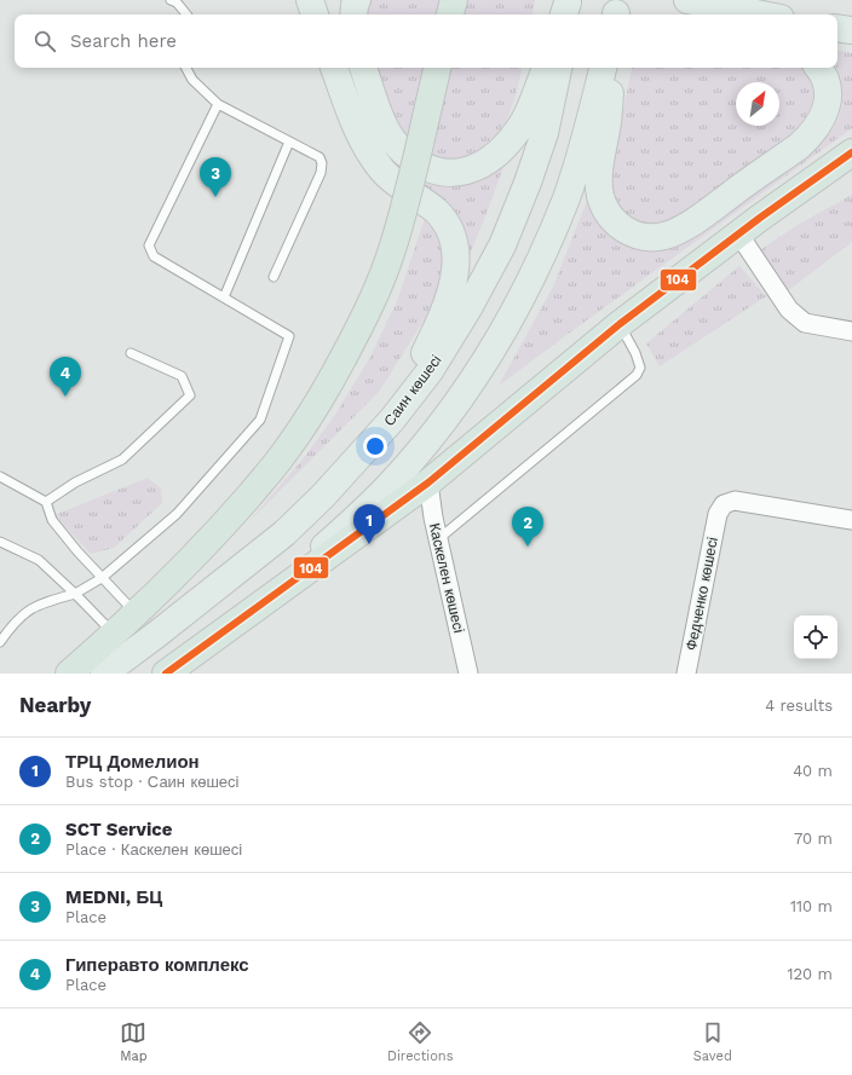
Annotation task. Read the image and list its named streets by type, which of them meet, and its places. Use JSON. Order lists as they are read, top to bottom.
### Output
{
  "streets": {
    "main road": ["Саин көшесі"],
    "street": ["Каскелен көшесі", "Федченко көшесі"]
  },
  "lines": ["transit line 104"],
  "north": "top right",
  "page": {
    "search": "Search here",
    "pins": [
      "3",
      "4",
      "1",
      "2"
    ],
    "heading": ["Nearby", "4 results"],
    "list": [
      {
        "mark": "1",
        "name": "ТРЦ Домелион",
        "note": "Bus stop · Саин көшесі",
        "value": "40 m"
      },
      {
        "mark": "2",
        "name": "SCT Service",
        "note": "Place · Каскелен көшесі",
        "value": "70 m"
      },
      {
        "mark": "3",
        "name": "MEDNI, БЦ",
        "note": "Place",
        "value": "110 m"
      },
      {
        "mark": "4",
        "name": "Гиперавто комплекс",
        "note": "Place",
        "value": "120 m"
      }
    ],
    "nav": ["Map", "Directions", "Saved"]
  }
}
